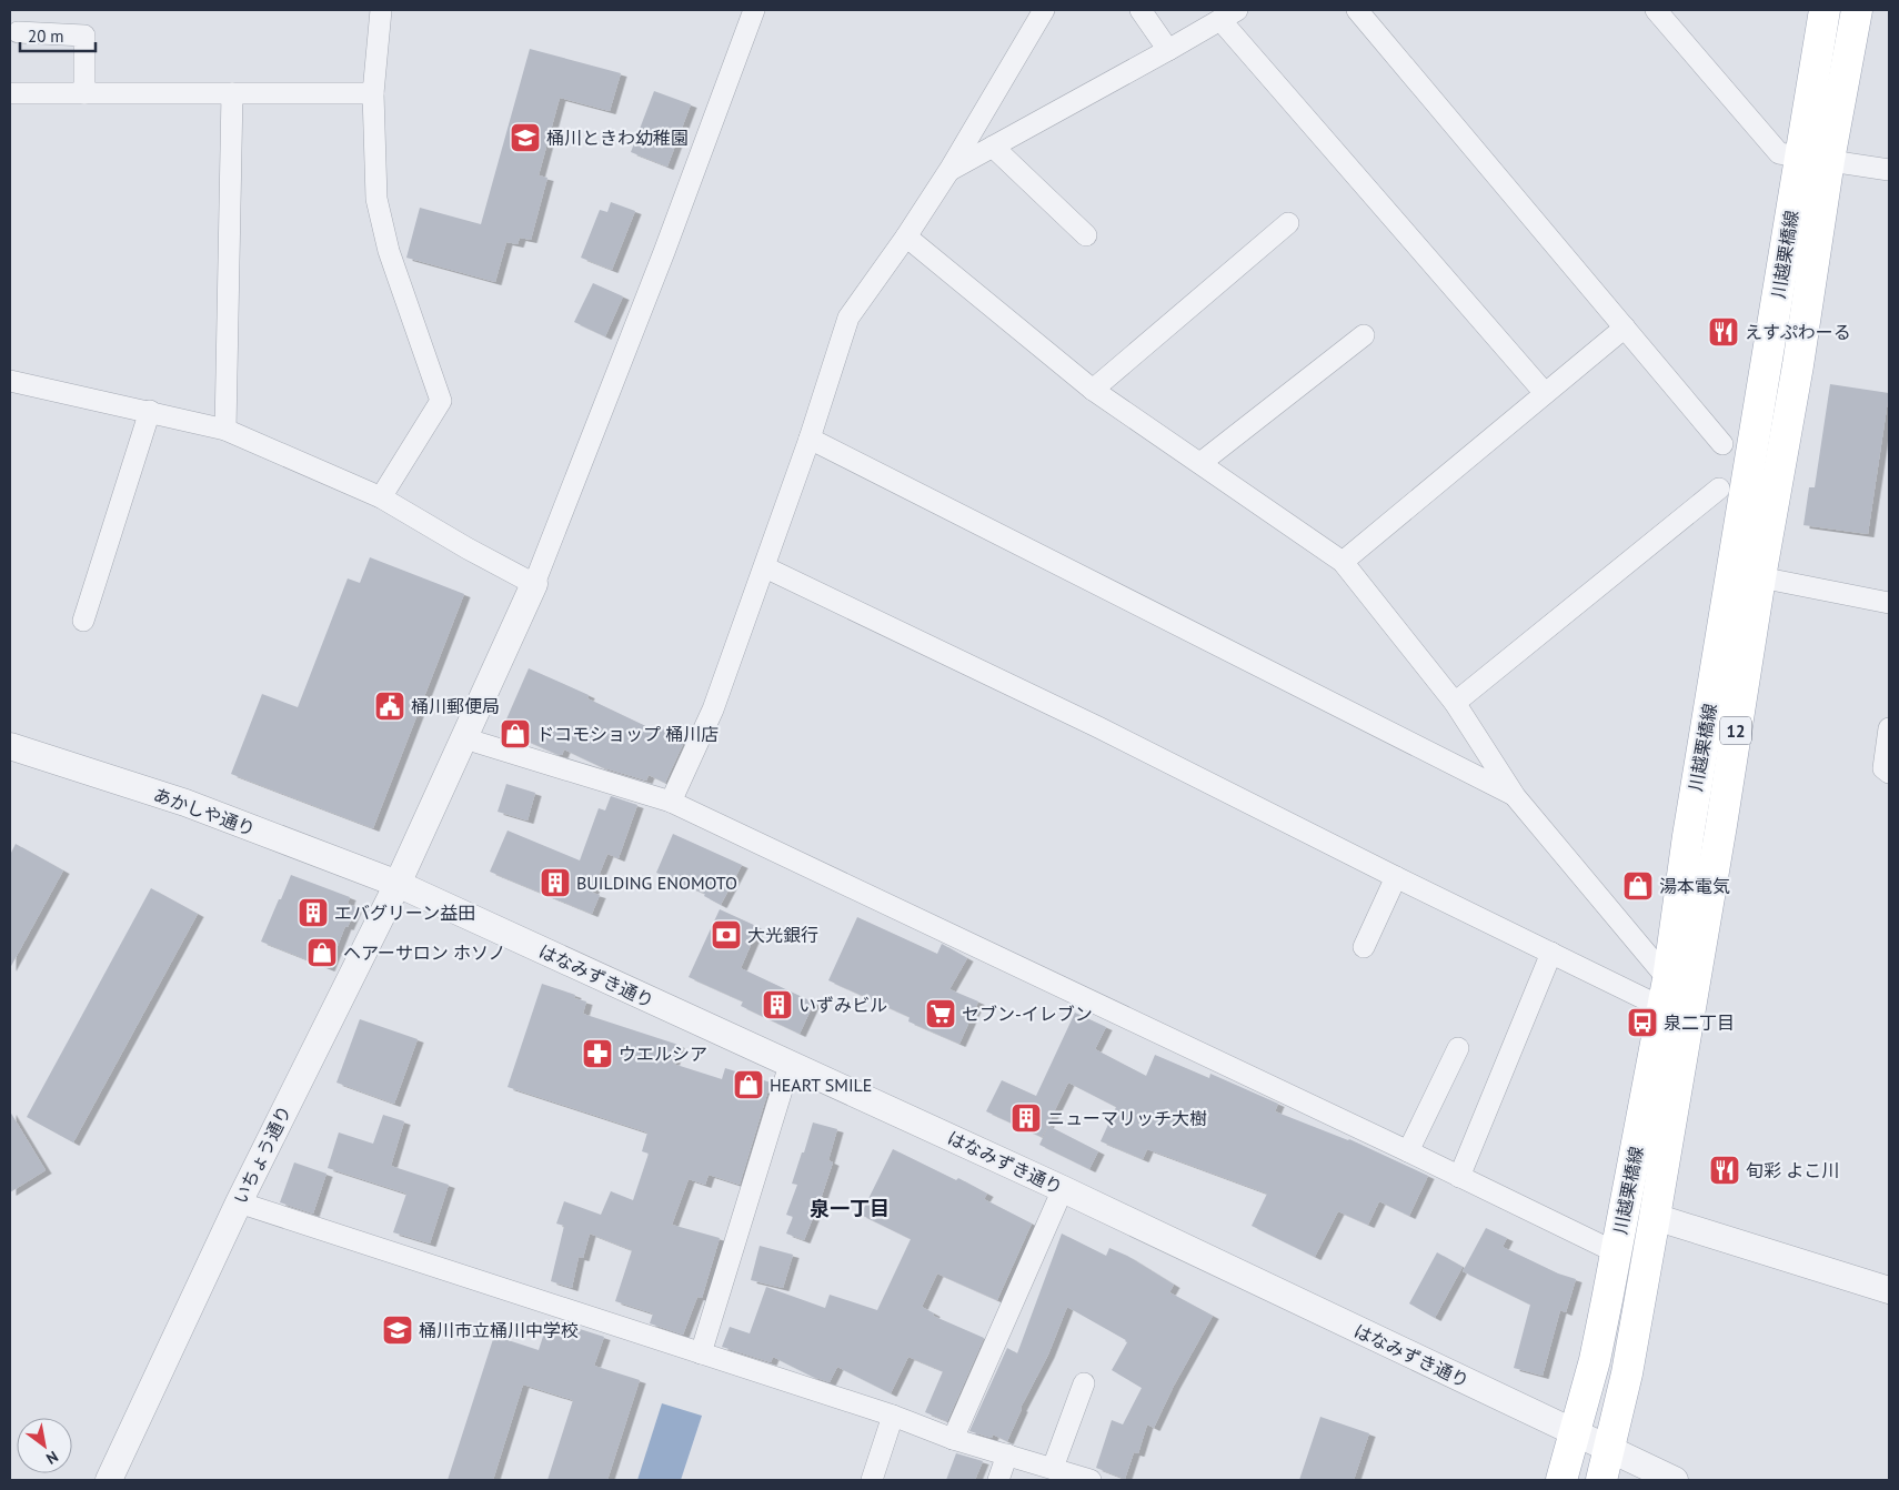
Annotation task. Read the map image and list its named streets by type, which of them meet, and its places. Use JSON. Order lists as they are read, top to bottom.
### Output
{
  "streets": {
    "main road": ["川越栗橋線", "12"],
    "street": ["あかしや通り", "はなみずき通り", "いちょう通り"]
  },
  "crossings": [
    ["川越栗橋線", "はなみずき通り"],
    ["あかしや通り", "はなみずき通り"],
    ["あかしや通り", "いちょう通り"],
    ["はなみずき通り", "いちょう通り"]
  ],
  "districts": ["泉一丁目"],
  "places": {
    "school or university": ["桶川ときわ幼稚園", "桶川市立桶川中学校"],
    "restaurant": ["えすぷわーる", "旬彩 よこ川"],
    "public building": ["桶川郵便局"],
    "shop": [
      "ドコモショップ 桶川店",
      "湯本電気",
      "ヘアーサロン ホソノ",
      "HEART SMILE"
    ],
    "building": [
      "BUILDING ENOMOTO",
      "エバグリーン益田",
      "いずみビル",
      "ニューマリッチ大樹"
    ],
    "bank": ["大光銀行"],
    "supermarket": ["セブン-イレブン"],
    "bus stop": ["泉二丁目"],
    "pharmacy": ["ウエルシア"]
  },
  "scale_bar": "20 m",
  "north": "bottom right"
}
